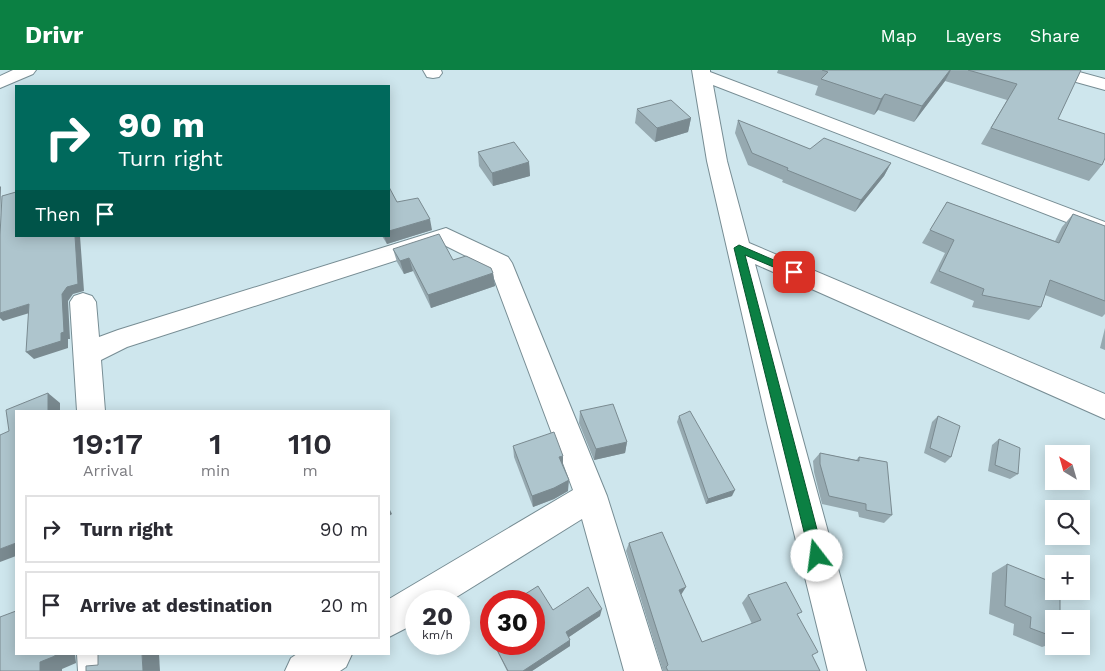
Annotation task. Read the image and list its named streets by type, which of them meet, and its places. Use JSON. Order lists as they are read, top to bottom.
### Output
{
  "north": "top left",
  "page": {
    "header": "Drivr",
    "nav": ["Map", "Layers", "Share"],
    "turn": ["90 m", "Turn right"],
    "then": "Then",
    "eta": [
      "19:17",
      "Arrival",
      "1",
      "min",
      "110",
      "m"
    ],
    "map_buttons": ["+", "−"],
    "list": [
      {
        "name": "Turn right",
        "value": "90 m"
      },
      {
        "name": "Arrive at destination",
        "value": "20 m"
      }
    ],
    "speed": "20 km/h",
    "limit": "30"
  }
}
